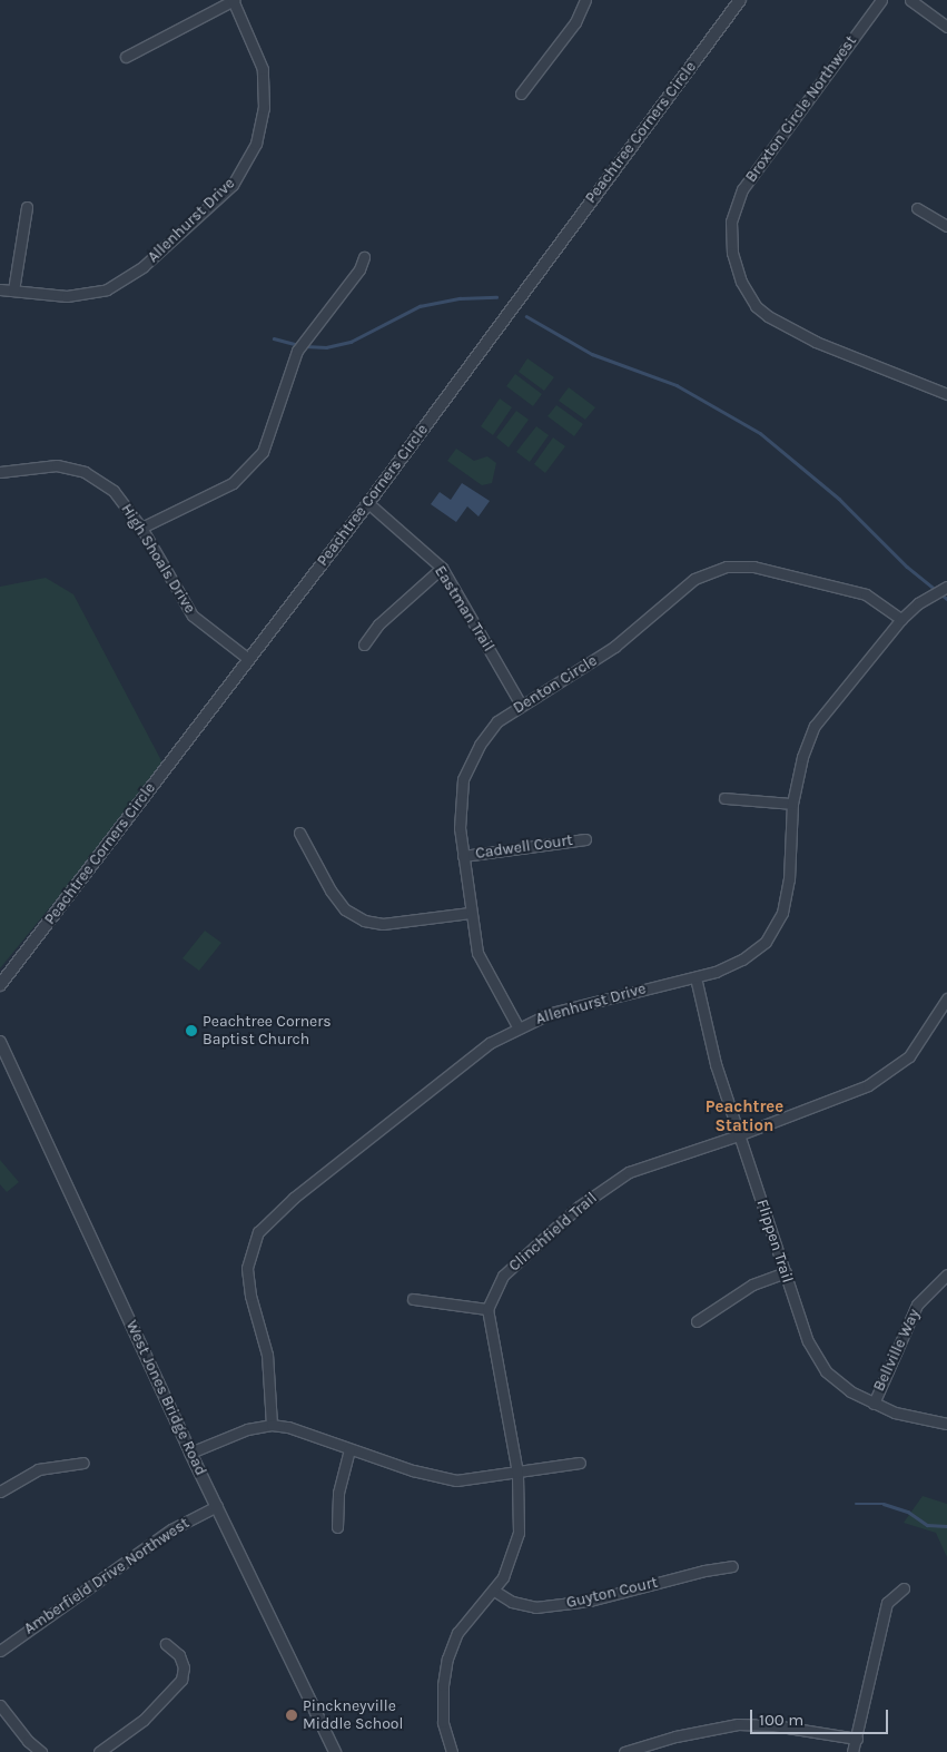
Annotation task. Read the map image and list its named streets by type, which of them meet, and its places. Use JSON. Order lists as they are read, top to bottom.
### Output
{
  "streets": {
    "street": [
      "Broxton Circle Northwest",
      "Peachtree Corners Circle",
      "Allenhurst Drive",
      "High Shoals Drive",
      "Eastman Trail",
      "Denton Circle",
      "Cadwell Court",
      "Clinchfield Trail",
      "Flippen Trail",
      "Bellville Way",
      "West Jones Bridge Road",
      "Amberfield Drive Northwest",
      "Guyton Court"
    ]
  },
  "crossings": [
    ["Peachtree Corners Circle", "High Shoals Drive"],
    ["Peachtree Corners Circle", "Eastman Trail"],
    ["Allenhurst Drive", "Denton Circle"],
    ["Allenhurst Drive", "Flippen Trail"],
    ["Eastman Trail", "Denton Circle"],
    ["Denton Circle", "Cadwell Court"],
    ["Clinchfield Trail", "Flippen Trail"],
    ["Flippen Trail", "Bellville Way"],
    ["West Jones Bridge Road", "Amberfield Drive Northwest"]
  ],
  "districts": ["Peachtree Station"],
  "places": ["Peachtree Corners Baptist Church", "Pinckneyville Middle School"],
  "scale_bar": "100 m"
}
